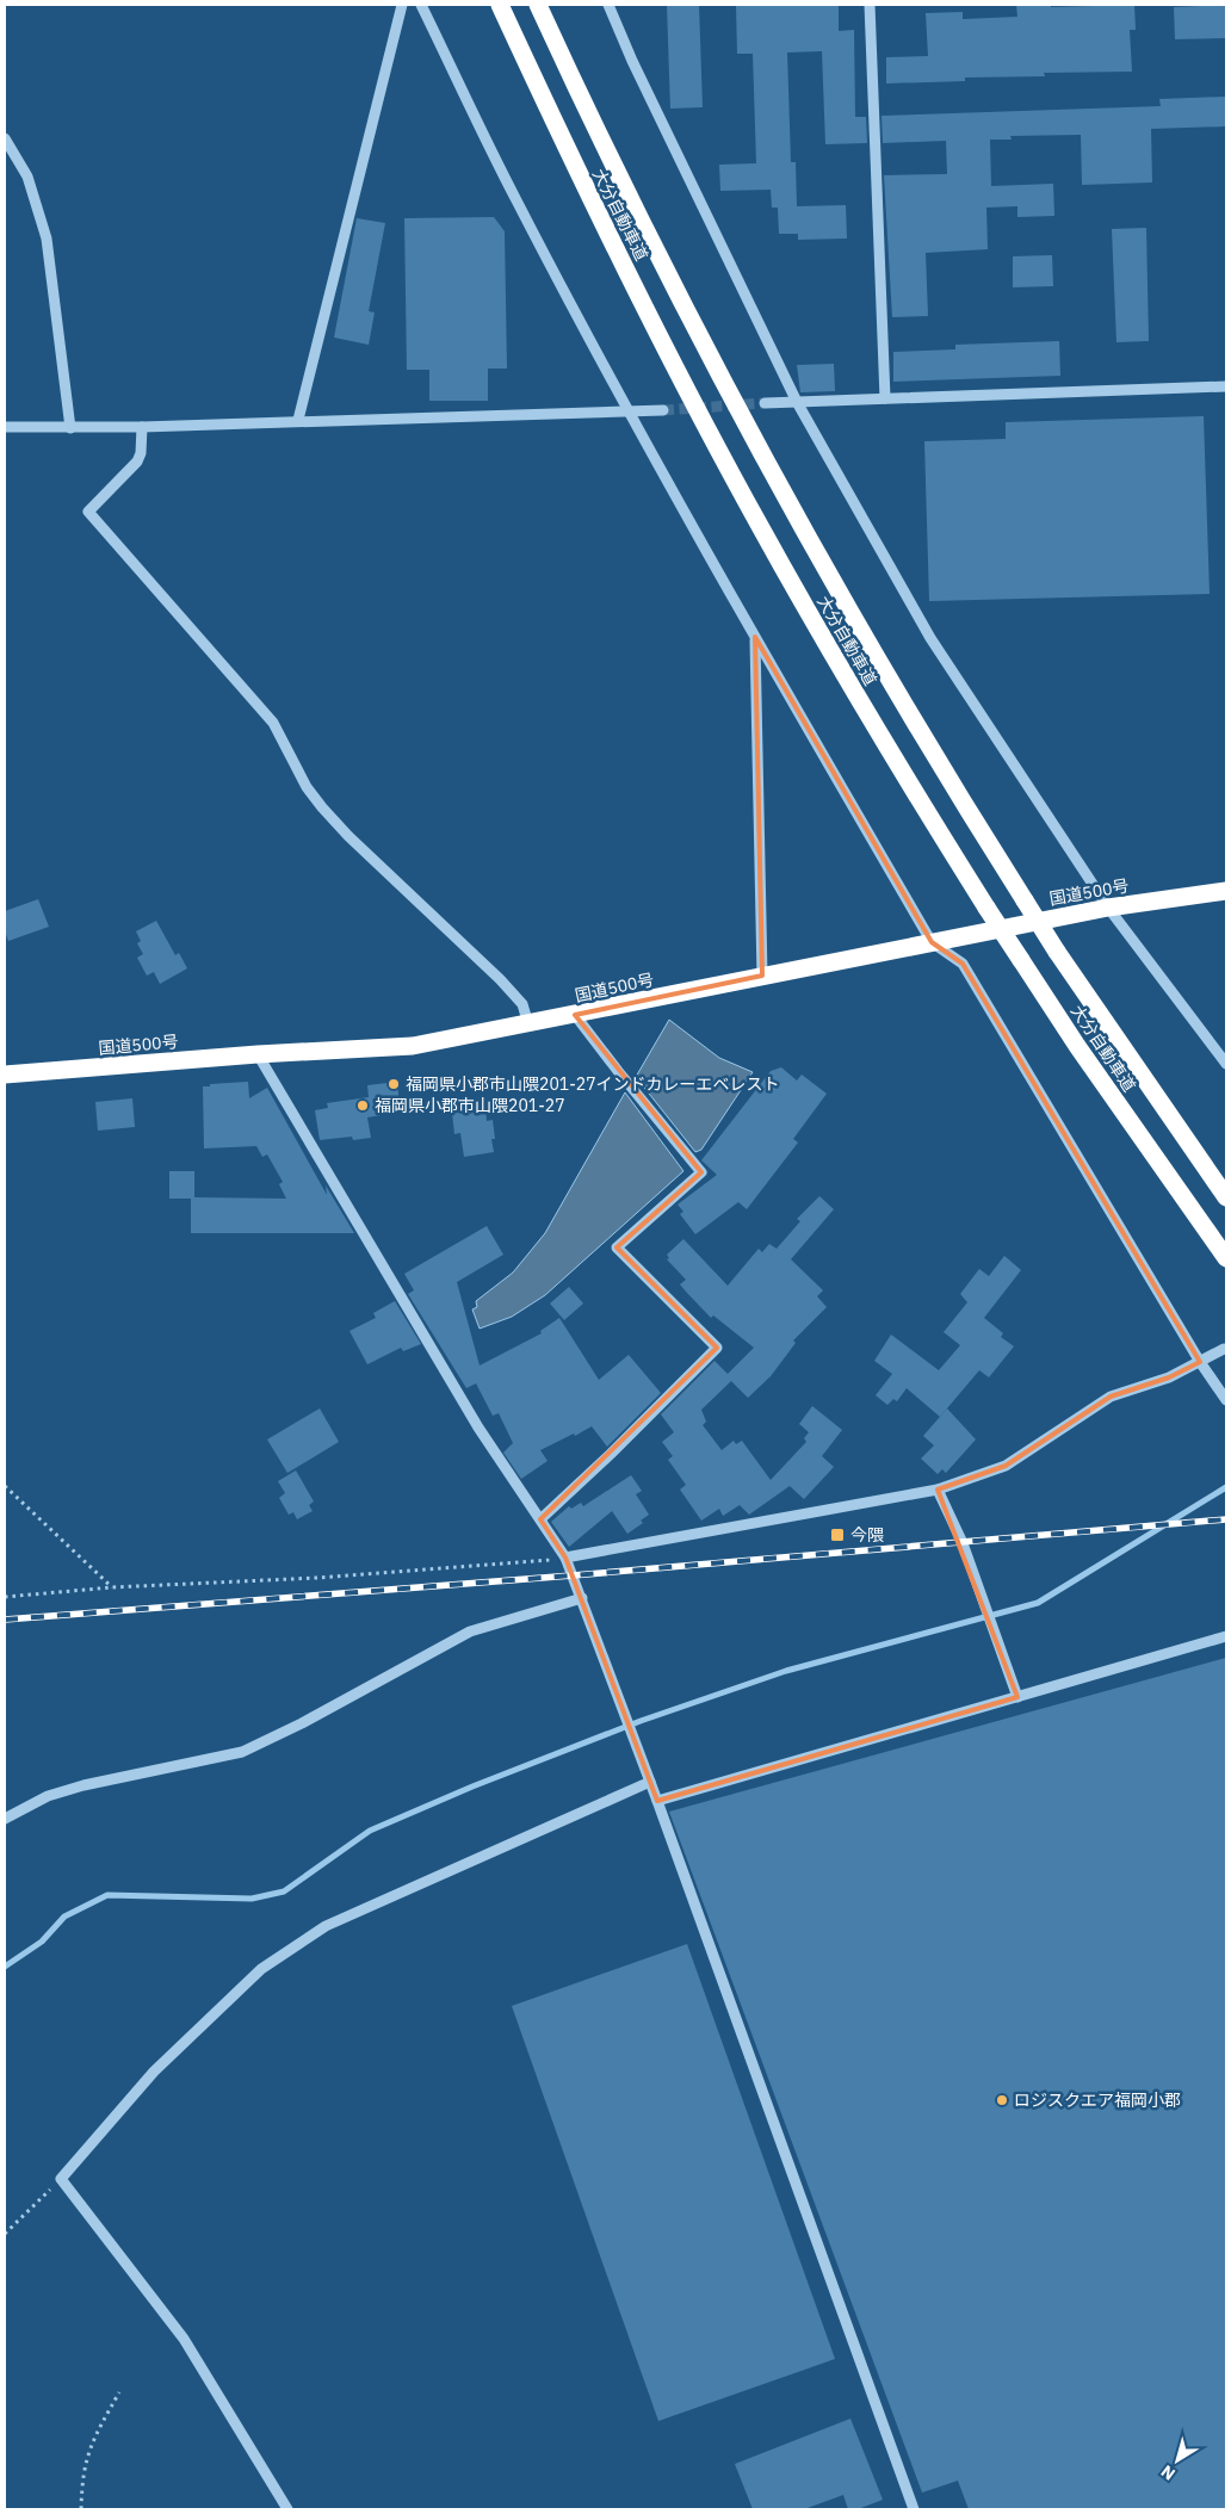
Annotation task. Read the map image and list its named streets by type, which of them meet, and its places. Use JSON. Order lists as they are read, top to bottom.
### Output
{
  "streets": {
    "highway": ["大分自動車道", "国道500号"]
  },
  "places": {
    "other": ["福岡県小郡市山隈201-27インドカレーエベレスト", "福岡県小郡市山隈201-27", "ロジスクエア福岡小郡"],
    "transit": ["今隈"]
  },
  "north": "bottom left"
}
